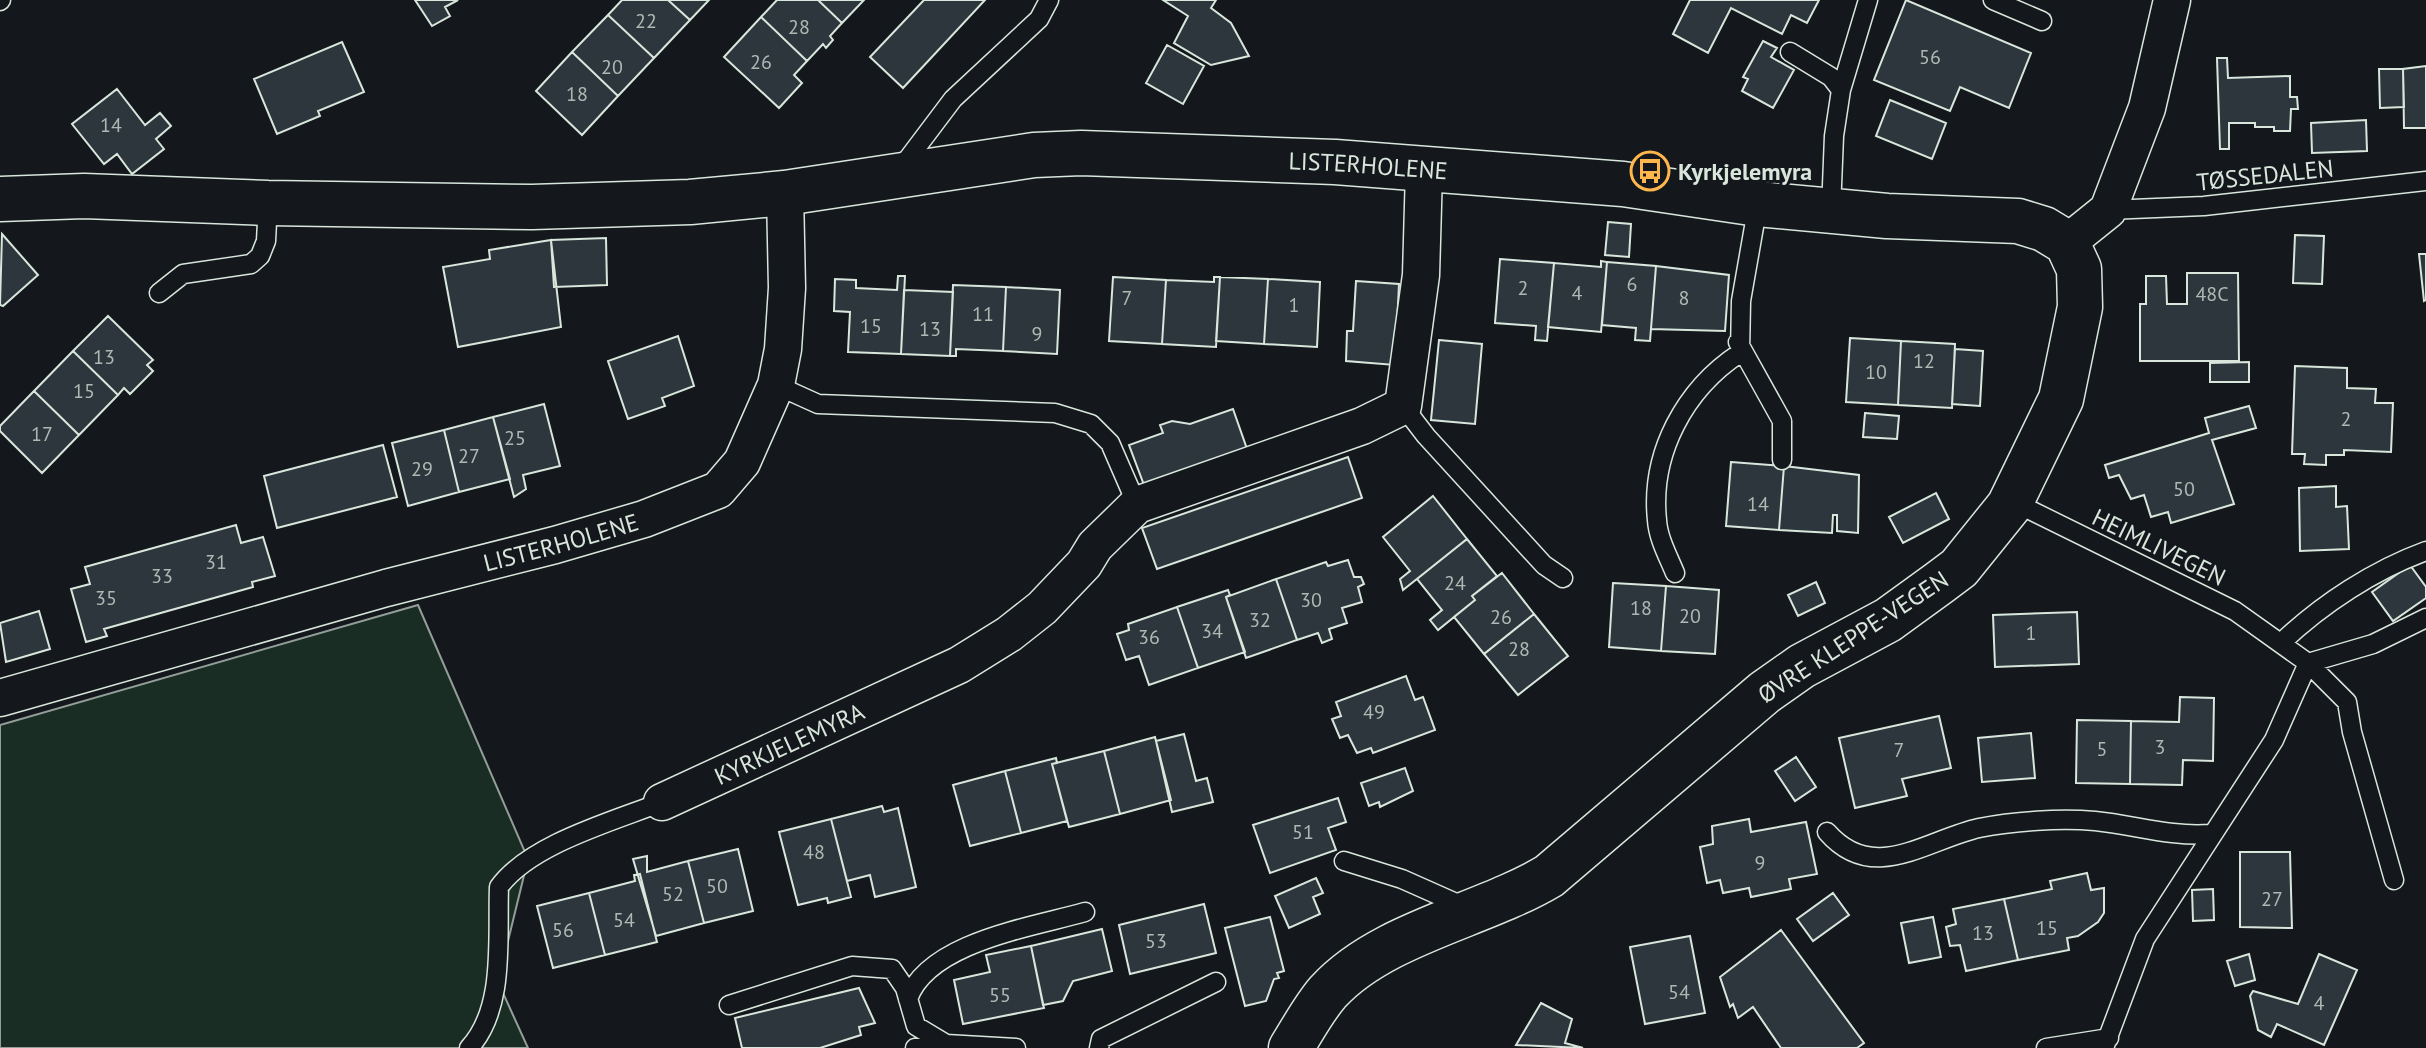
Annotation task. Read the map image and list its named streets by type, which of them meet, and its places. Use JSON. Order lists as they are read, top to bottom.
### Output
{
  "streets": {
    "street": ["LISTERHOLENE", "ØVRE KLEPPE-VEGEN", "KYRKJELEMYRA"],
    "lane": ["TØSSEDALEN", "HEIMLIVEGEN"]
  },
  "crossings": [
    ["LISTERHOLENE", "ØVRE KLEPPE-VEGEN"],
    ["HEIMLIVEGEN", "ØVRE KLEPPE-VEGEN"]
  ],
  "places": {
    "bus stop": ["Kyrkjelemyra"]
  },
  "house_numbers": [
    "22",
    "28",
    "56",
    "26",
    "20",
    "18",
    "14",
    "6",
    "2",
    "4",
    "48C",
    "7",
    "8",
    "1",
    "11",
    "15",
    "13",
    "9",
    "13",
    "12",
    "10",
    "15",
    "2",
    "17",
    "25",
    "27",
    "29",
    "50",
    "14",
    "31",
    "33",
    "24",
    "35",
    "30",
    "18",
    "20",
    "26",
    "32",
    "34",
    "1",
    "36",
    "28",
    "49",
    "3",
    "5",
    "7",
    "51",
    "48",
    "9",
    "50",
    "52",
    "27",
    "54",
    "15",
    "56",
    "13",
    "53",
    "54",
    "55",
    "4"
  ]
}
